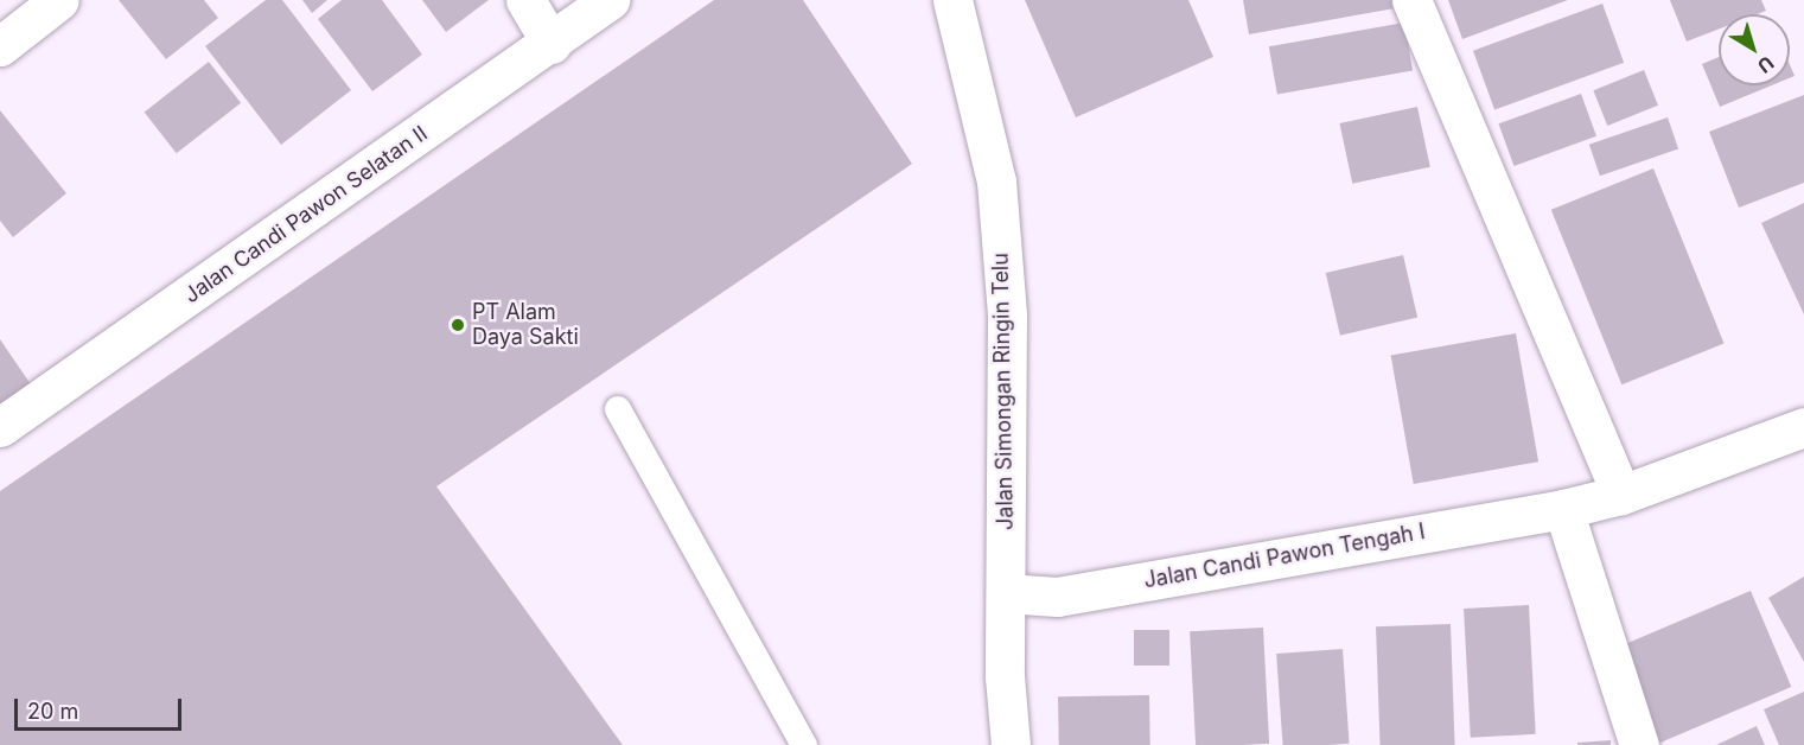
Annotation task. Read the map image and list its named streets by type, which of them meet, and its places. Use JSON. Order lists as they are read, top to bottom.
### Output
{
  "streets": {
    "street": ["Jalan Candi Pawon Selatan II", "Jalan Simongan Ringin Telu", "Jalan Candi Pawon Tengah I"]
  },
  "crossings": [
    ["Jalan Simongan Ringin Telu", "Jalan Candi Pawon Tengah I"]
  ],
  "places": ["PT Alam Daya Sakti"],
  "scale_bar": "20 m",
  "north": "bottom right"
}
